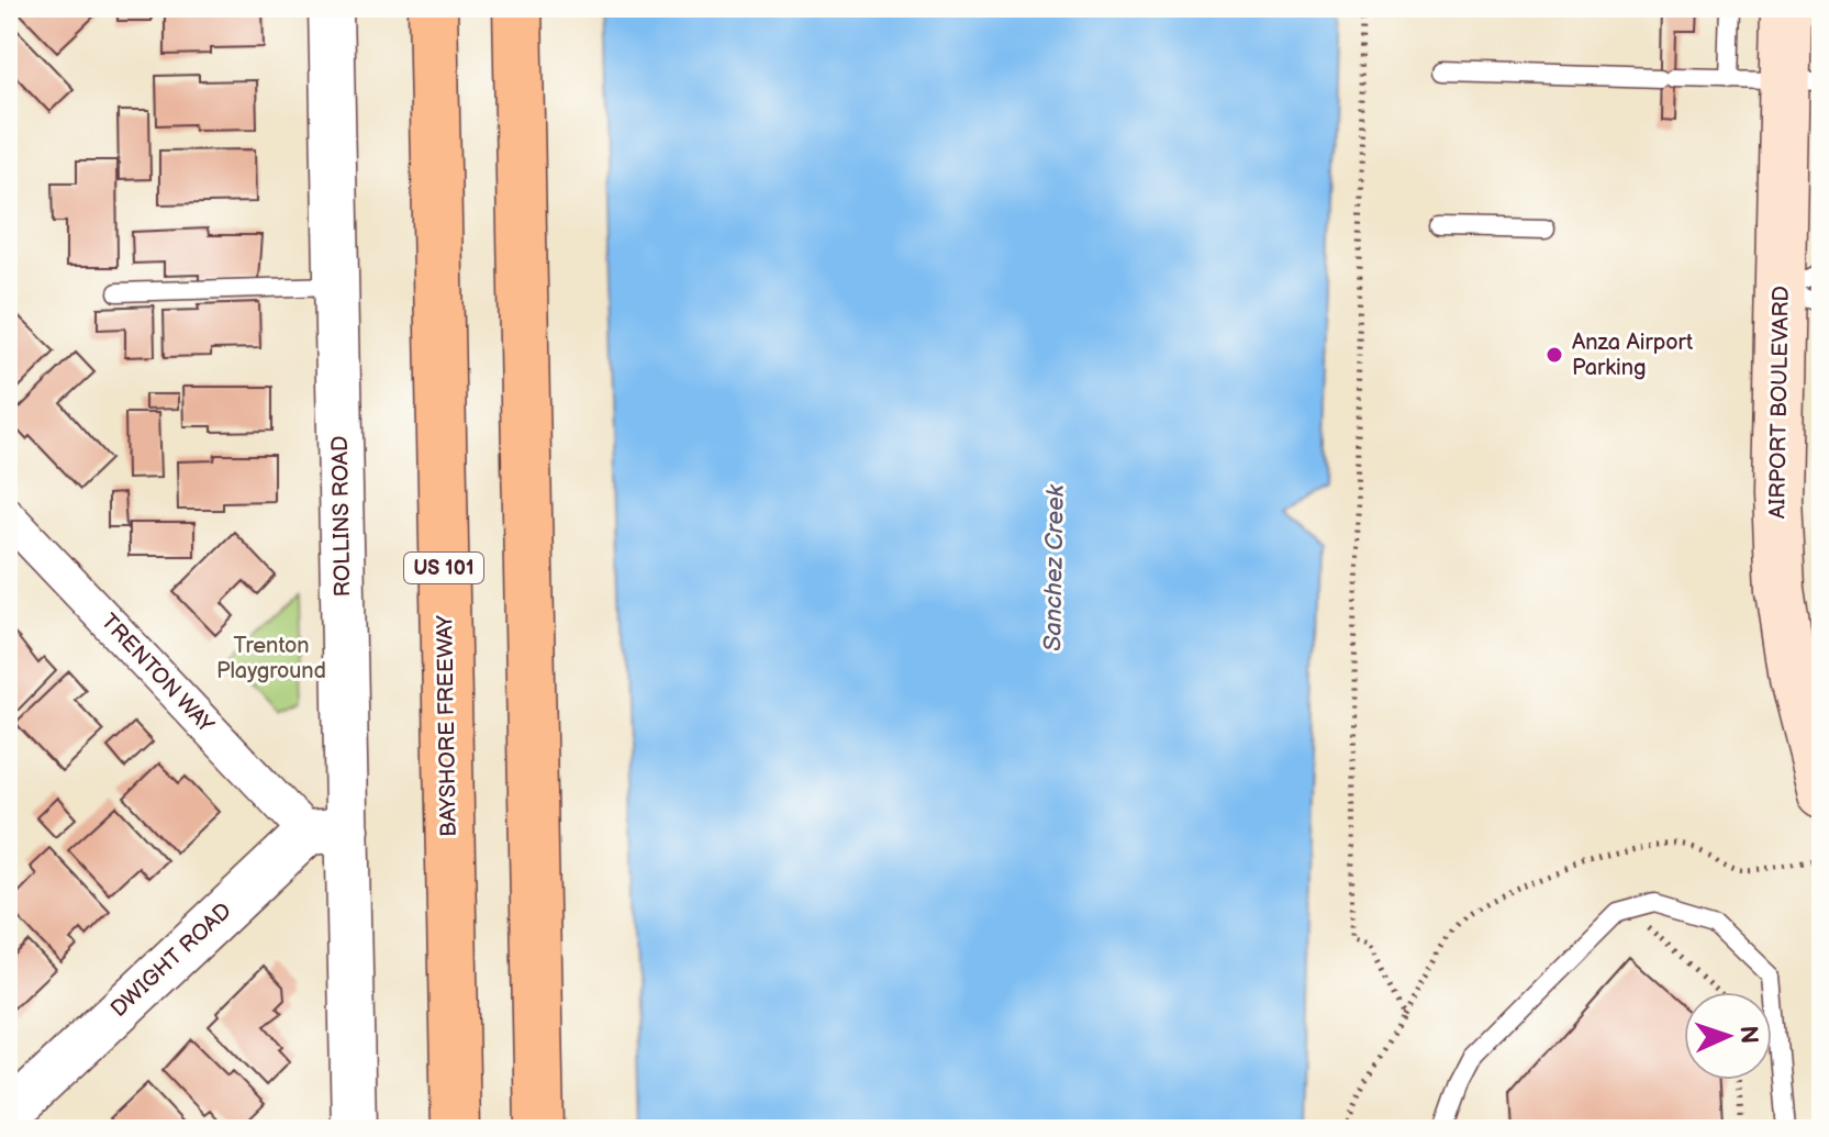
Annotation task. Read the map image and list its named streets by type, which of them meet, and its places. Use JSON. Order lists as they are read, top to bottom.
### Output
{
  "streets": {
    "highway": ["US 101", "BAYSHORE FREEWAY"],
    "main road": ["AIRPORT BOULEVARD"],
    "street": ["ROLLINS ROAD", "TRENTON WAY", "DWIGHT ROAD"]
  },
  "crossings": [
    ["ROLLINS ROAD", "TRENTON WAY"],
    ["ROLLINS ROAD", "DWIGHT ROAD"],
    ["TRENTON WAY", "DWIGHT ROAD"]
  ],
  "water": ["Sanchez Creek"],
  "parks": ["Trenton Playground"],
  "places": ["Anza Airport Parking"],
  "north": "right"
}
